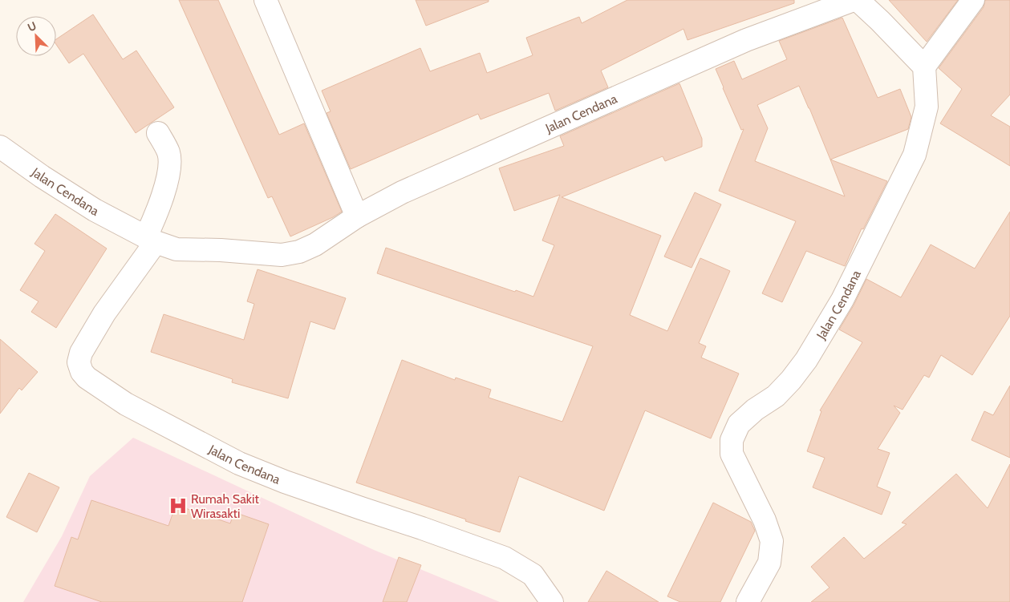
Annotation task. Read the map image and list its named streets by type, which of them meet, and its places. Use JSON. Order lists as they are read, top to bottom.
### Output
{
  "streets": {
    "street": ["Jalan Cendana"]
  },
  "places": {
    "hospital": ["Rumah Sakit Wirasakti"]
  },
  "north": "top left"
}
